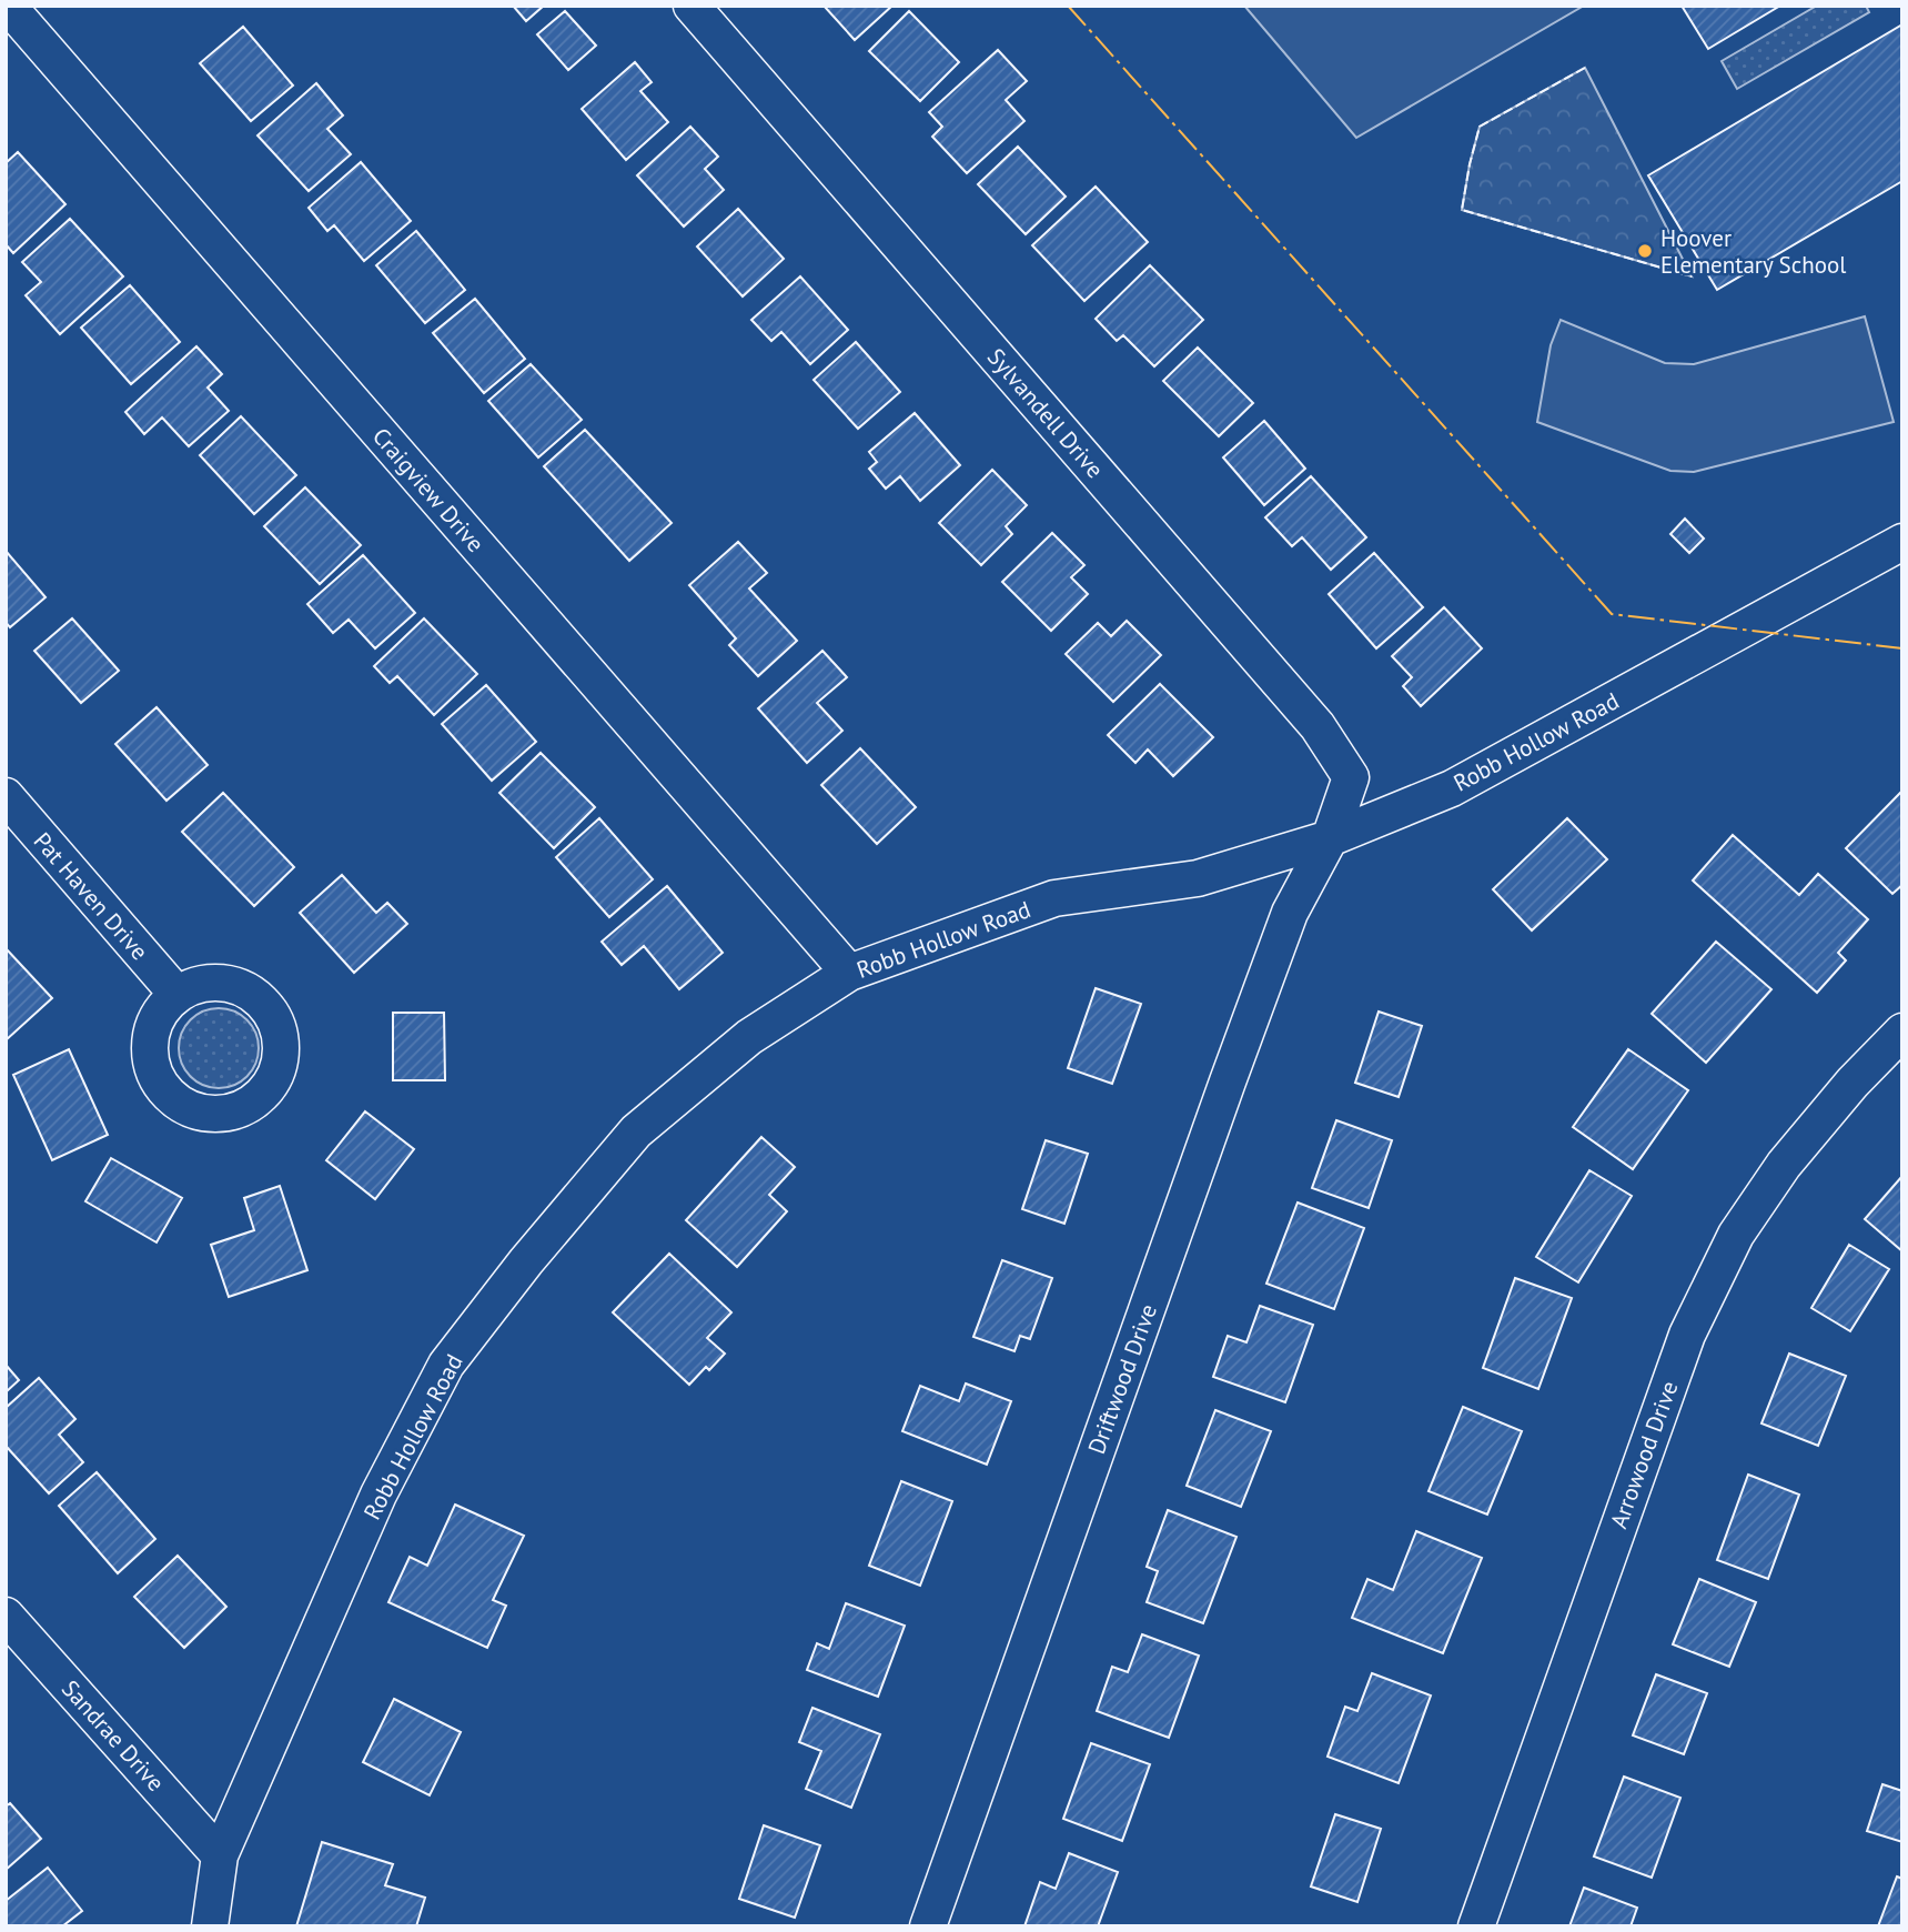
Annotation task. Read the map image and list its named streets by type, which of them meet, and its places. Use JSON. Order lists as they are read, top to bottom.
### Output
{
  "streets": {
    "street": [
      "Sylvandell Drive",
      "Craigview Drive",
      "Robb Hollow Road",
      "Pat Haven Drive",
      "Driftwood Drive",
      "Arrowood Drive",
      "Sandrae Drive"
    ]
  },
  "crossings": [
    ["Sylvandell Drive", "Robb Hollow Road"],
    ["Sylvandell Drive", "Driftwood Drive"],
    ["Craigview Drive", "Robb Hollow Road"],
    ["Robb Hollow Road", "Driftwood Drive"],
    ["Robb Hollow Road", "Sandrae Drive"]
  ],
  "places": ["Hoover Elementary School"]
}
